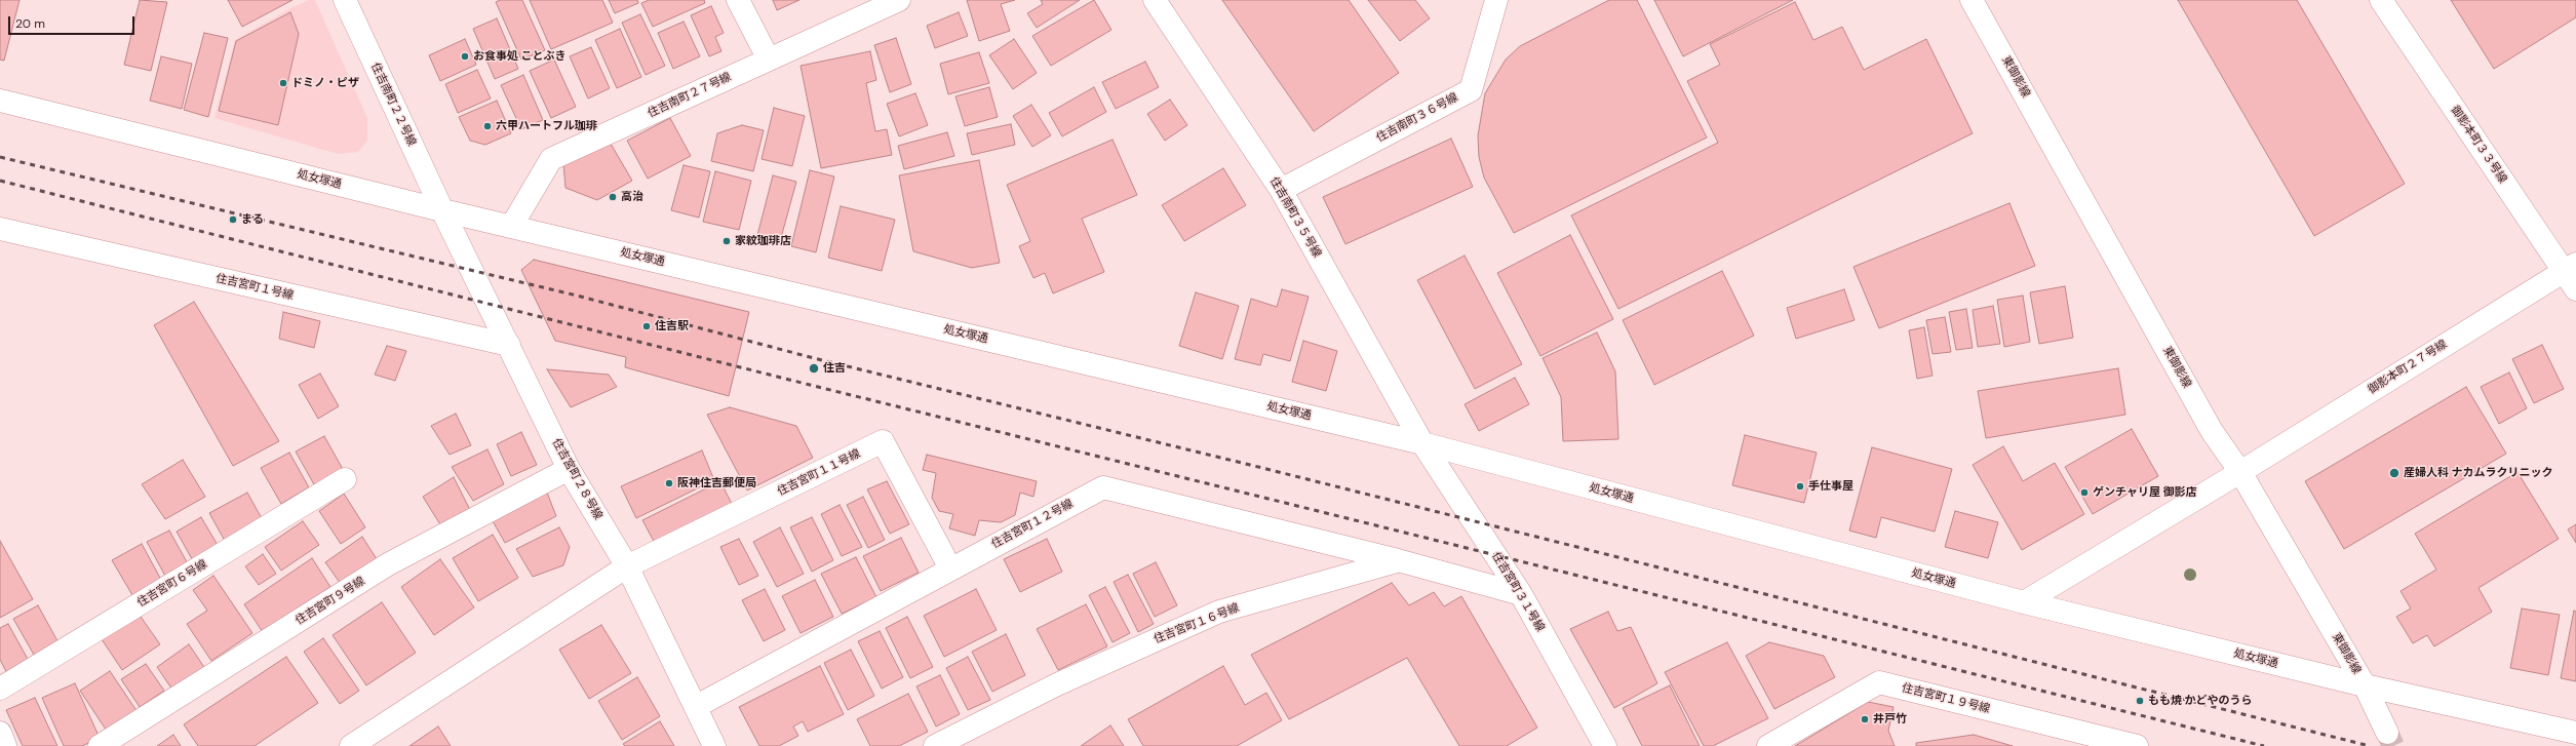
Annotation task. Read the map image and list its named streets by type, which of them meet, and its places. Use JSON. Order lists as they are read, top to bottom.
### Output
{
  "streets": {
    "street": [
      "東御影線",
      "住吉南町２７号線",
      "住吉南町２２号線",
      "住吉南町３６号線",
      "御影本町３３号線",
      "処女塚通",
      "住吉南町３５号線",
      "住吉宮町１号線",
      "御影本町２７号線",
      "住吉宮町１１号線",
      "住吉宮町２８号線",
      "住吉宮町１２号線",
      "住吉宮町６号線",
      "住吉宮町３１号線",
      "住吉宮町９号線",
      "住吉宮町１６号線",
      "住吉宮町１９号線"
    ]
  },
  "crossings": [
    ["東御影線", "処女塚通"],
    ["東御影線", "御影本町２７号線"],
    ["住吉南町２７号線", "処女塚通"],
    ["住吉南町２２号線", "処女塚通"],
    ["住吉南町２２号線", "住吉宮町２８号線"],
    ["住吉南町３６号線", "住吉南町３５号線"],
    ["御影本町３３号線", "御影本町２７号線"],
    ["処女塚通", "住吉南町３５号線"],
    ["処女塚通", "御影本町２７号線"],
    ["処女塚通", "住吉宮町２８号線"],
    ["処女塚通", "住吉宮町３１号線"],
    ["住吉南町３５号線", "住吉宮町３１号線"],
    ["住吉宮町１号線", "住吉宮町２８号線"],
    ["住吉宮町１１号線", "住吉宮町２８号線"],
    ["住吉宮町１１号線", "住吉宮町１２号線"],
    ["住吉宮町２８号線", "住吉宮町１２号線"],
    ["住吉宮町２８号線", "住吉宮町９号線"],
    ["住吉宮町１２号線", "住吉宮町１６号線"]
  ],
  "places": [
    "お食事処 ことぶき",
    "ドミノ・ピザ",
    "六甲ハートフル珈琲",
    "高治",
    "まる",
    "家紋珈琲店",
    "住吉駅",
    "住吉",
    "産婦人科 ナカムラクリニック",
    "阪神住吉郵便局",
    "手仕事屋",
    "ゲンチャリ屋 御影店",
    "もも焼 かどやのうら",
    "井戸竹"
  ],
  "scale_bar": "20 m"
}
